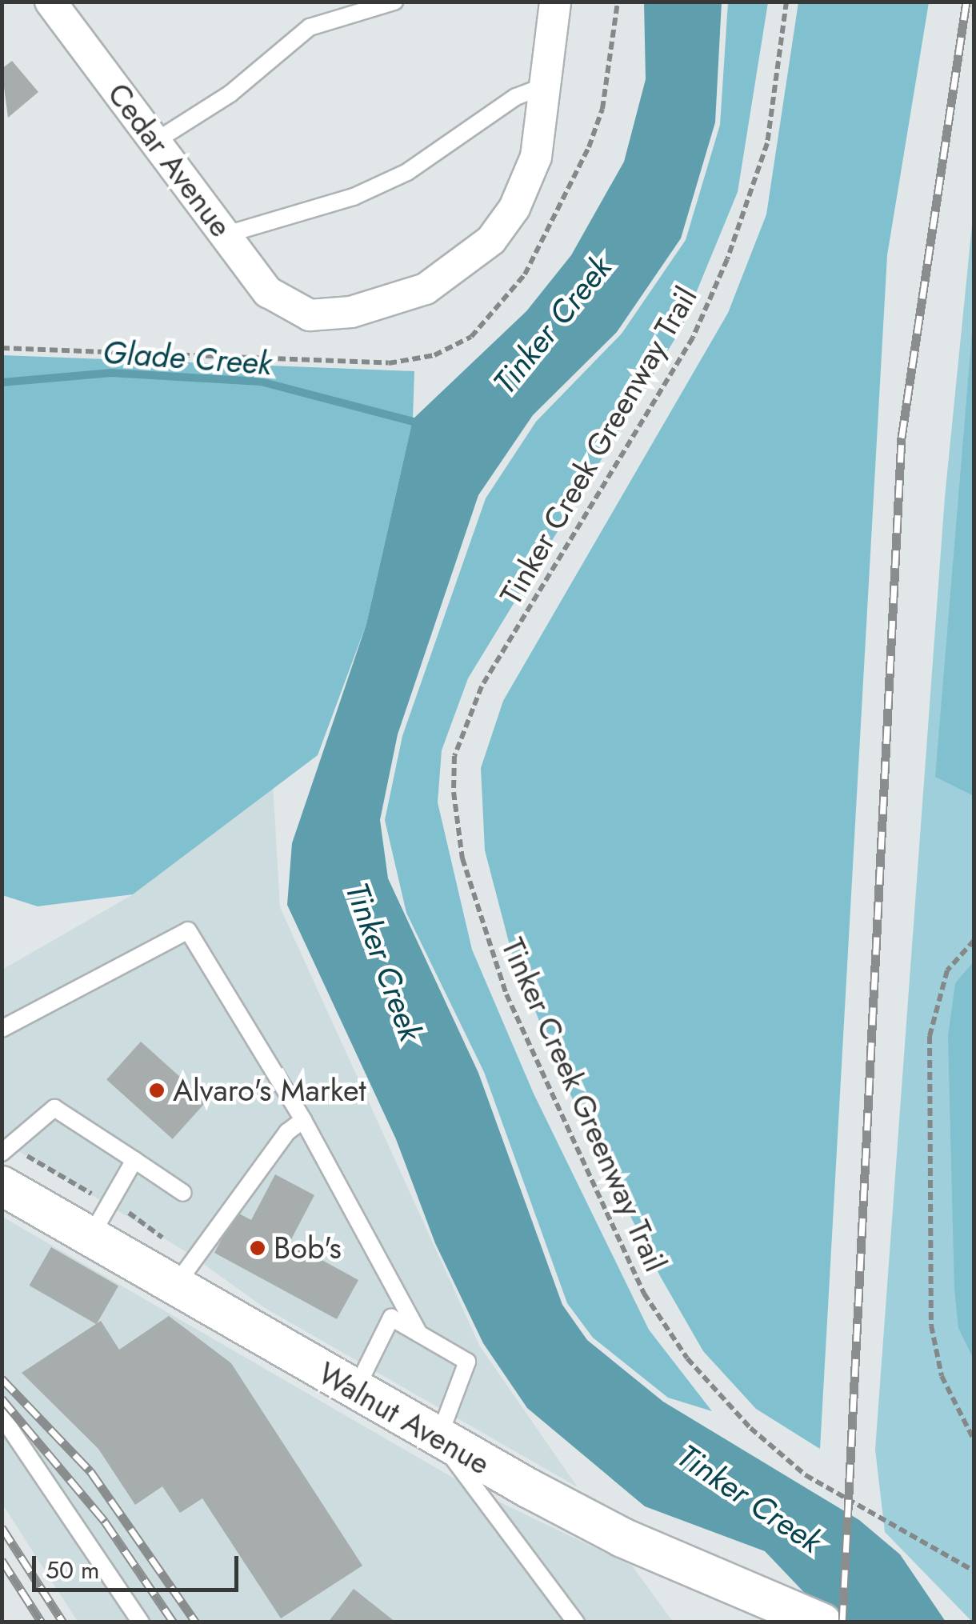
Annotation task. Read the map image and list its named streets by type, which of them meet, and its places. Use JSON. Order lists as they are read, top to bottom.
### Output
{
  "streets": {
    "street": ["Cedar Avenue", "Walnut Avenue"],
    "path": ["Tinker Creek Greenway Trail"]
  },
  "water": ["Tinker Creek", "Glade Creek"],
  "places": ["Alvaro's Market", "Bob's"],
  "scale_bar": "50 m"
}
